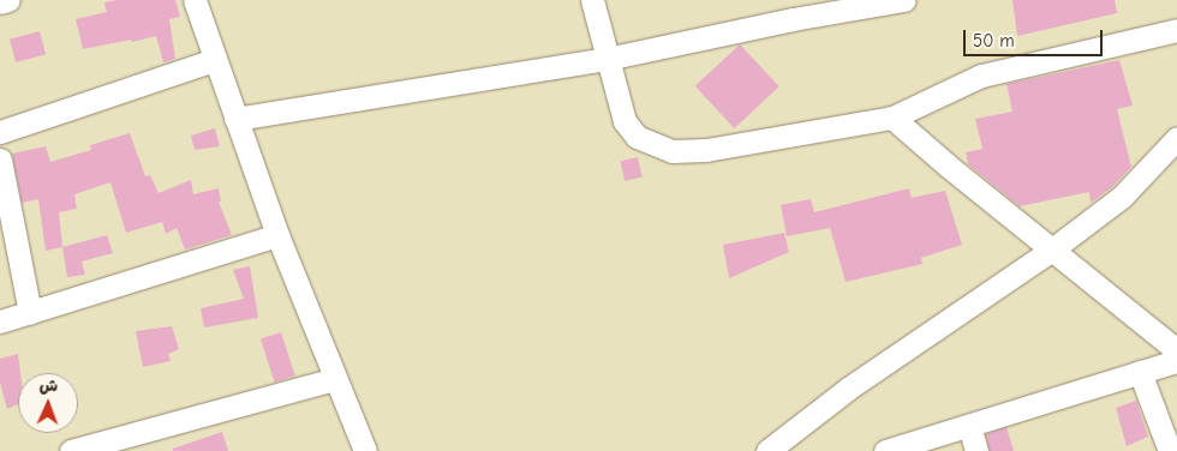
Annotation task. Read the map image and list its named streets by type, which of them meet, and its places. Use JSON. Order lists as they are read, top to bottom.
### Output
{
  "scale_bar": "50 m",
  "north": "top"
}
